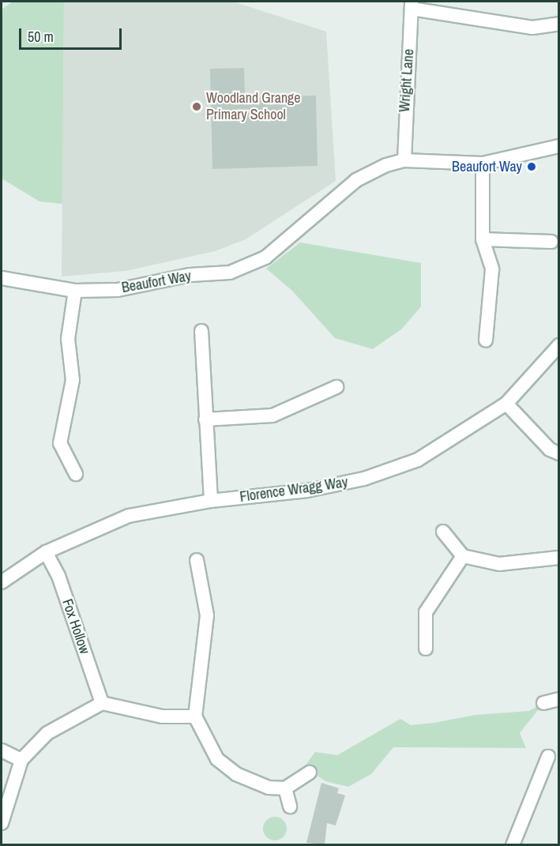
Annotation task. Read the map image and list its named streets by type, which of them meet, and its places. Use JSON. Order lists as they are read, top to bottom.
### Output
{
  "streets": {
    "street": [
      "Wright Lane",
      "Beaufort Way",
      "Florence Wragg Way",
      "Fox Hollow"
    ]
  },
  "crossings": [
    ["Wright Lane", "Beaufort Way"],
    ["Florence Wragg Way", "Fox Hollow"]
  ],
  "places": ["Woodland Grange Primary School", "Beaufort Way"],
  "scale_bar": "50 m"
}
